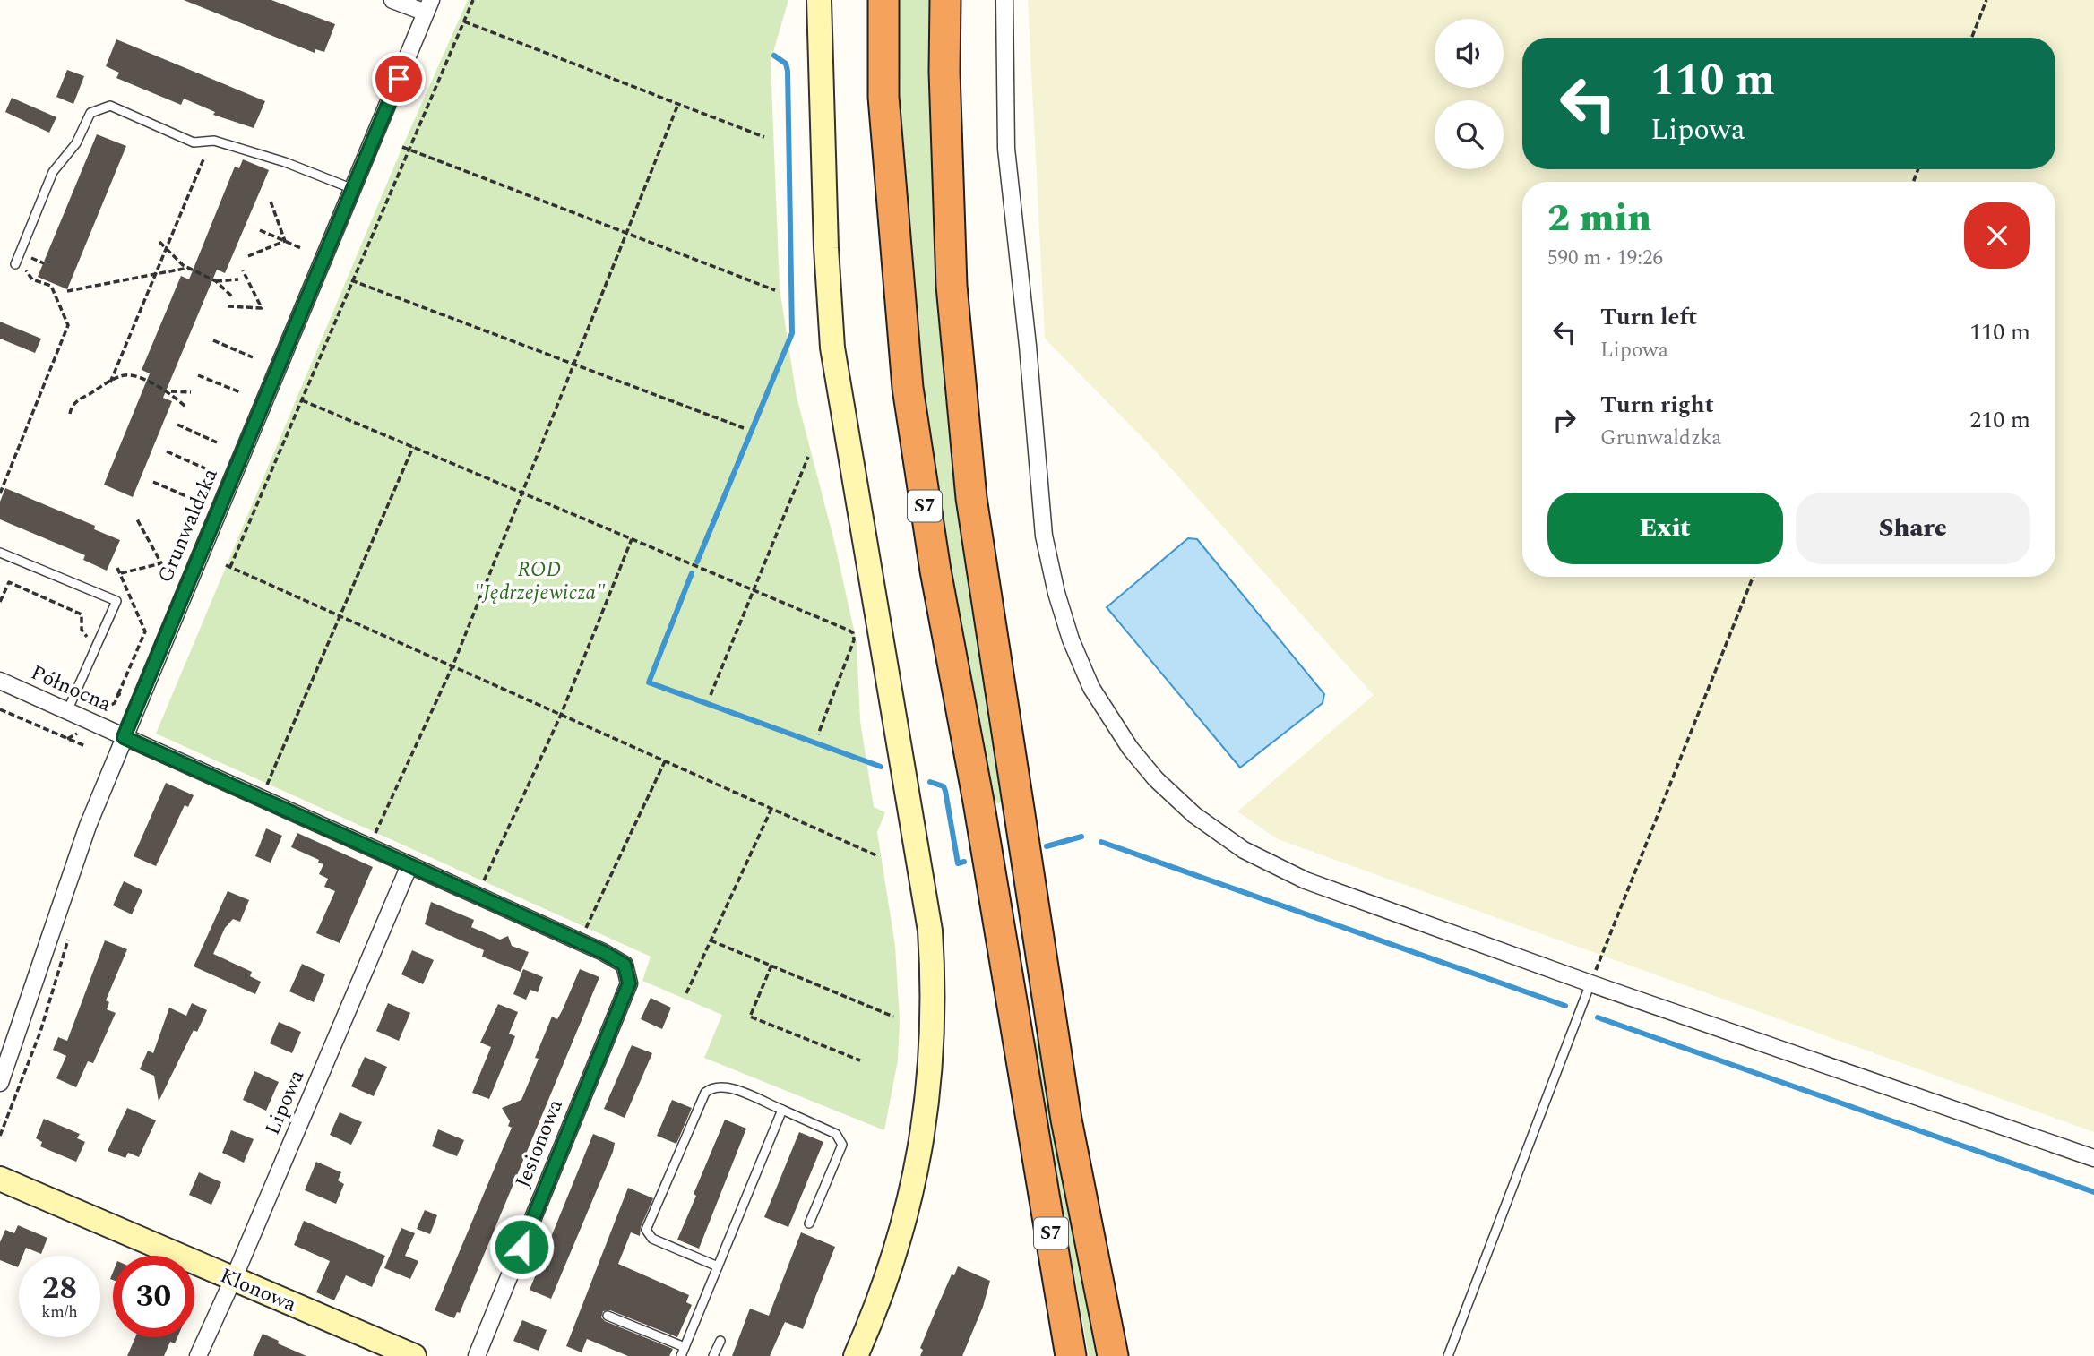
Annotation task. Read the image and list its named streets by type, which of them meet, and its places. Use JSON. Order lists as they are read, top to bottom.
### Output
{
  "streets": {
    "highway": ["S7"],
    "street": [
      "Grunwaldzka",
      "Północna",
      "Lipowa",
      "Jesionowa",
      "Klonowa"
    ]
  },
  "crossings": [
    ["Grunwaldzka", "Północna"],
    ["Lipowa", "Jesionowa"],
    ["Lipowa", "Klonowa"]
  ],
  "parks": ["ROD \"Jędrzejewicza\""],
  "page": {
    "turn": ["110 m", "Lipowa"],
    "heading": ["2 min", "590 m · 19:26"],
    "list": [
      {
        "name": "Turn left",
        "note": "Lipowa",
        "value": "110 m"
      },
      {
        "name": "Turn right",
        "note": "Grunwaldzka",
        "value": "210 m"
      }
    ],
    "buttons": ["Exit", "Share"],
    "speed": "28 km/h",
    "limit": "30"
  }
}
